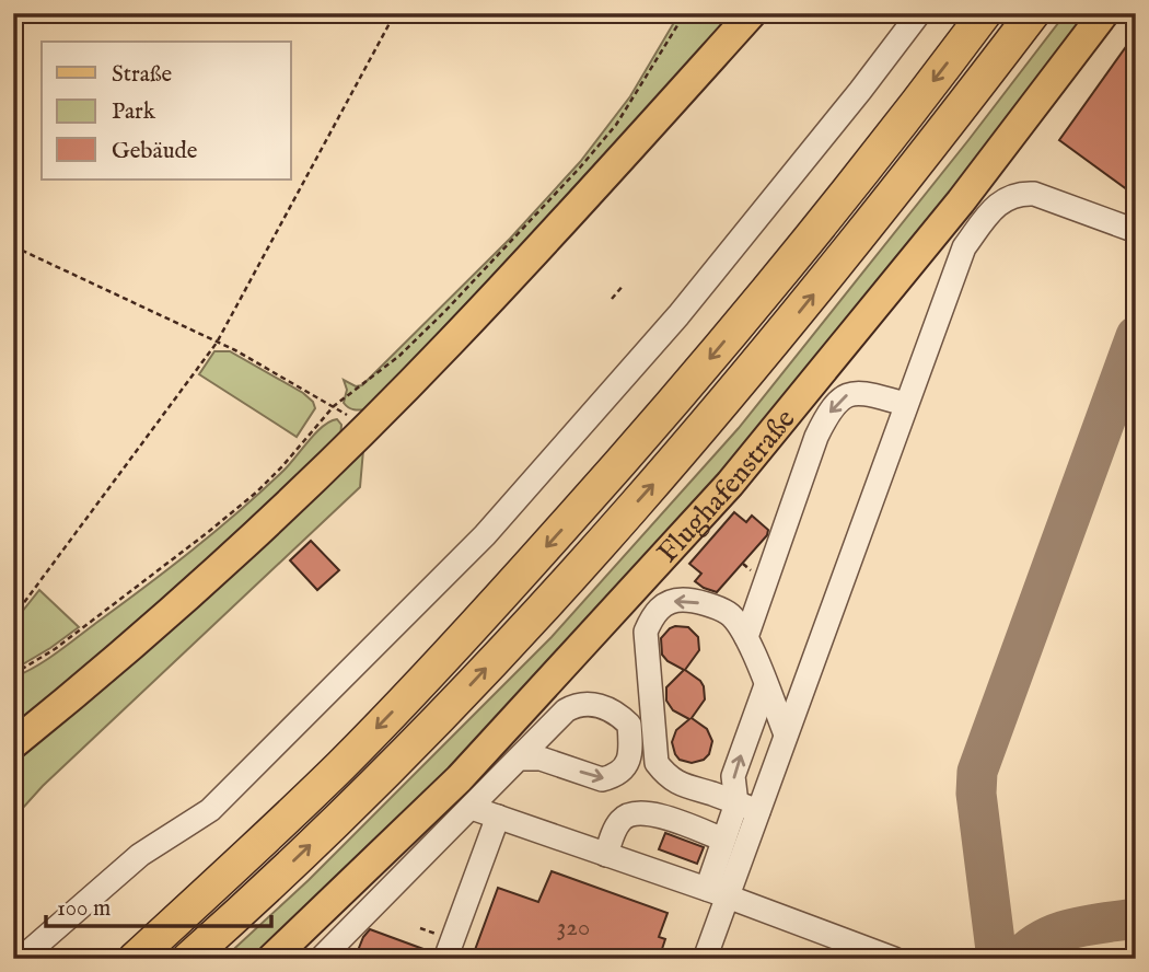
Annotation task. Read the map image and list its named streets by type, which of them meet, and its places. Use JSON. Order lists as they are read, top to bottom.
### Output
{
  "streets": {
    "main road": ["Flughafenstraße"]
  },
  "house_numbers": ["320"],
  "legend": ["Straße", "Park", "Gebäude"],
  "scale_bar": "100 m"
}
